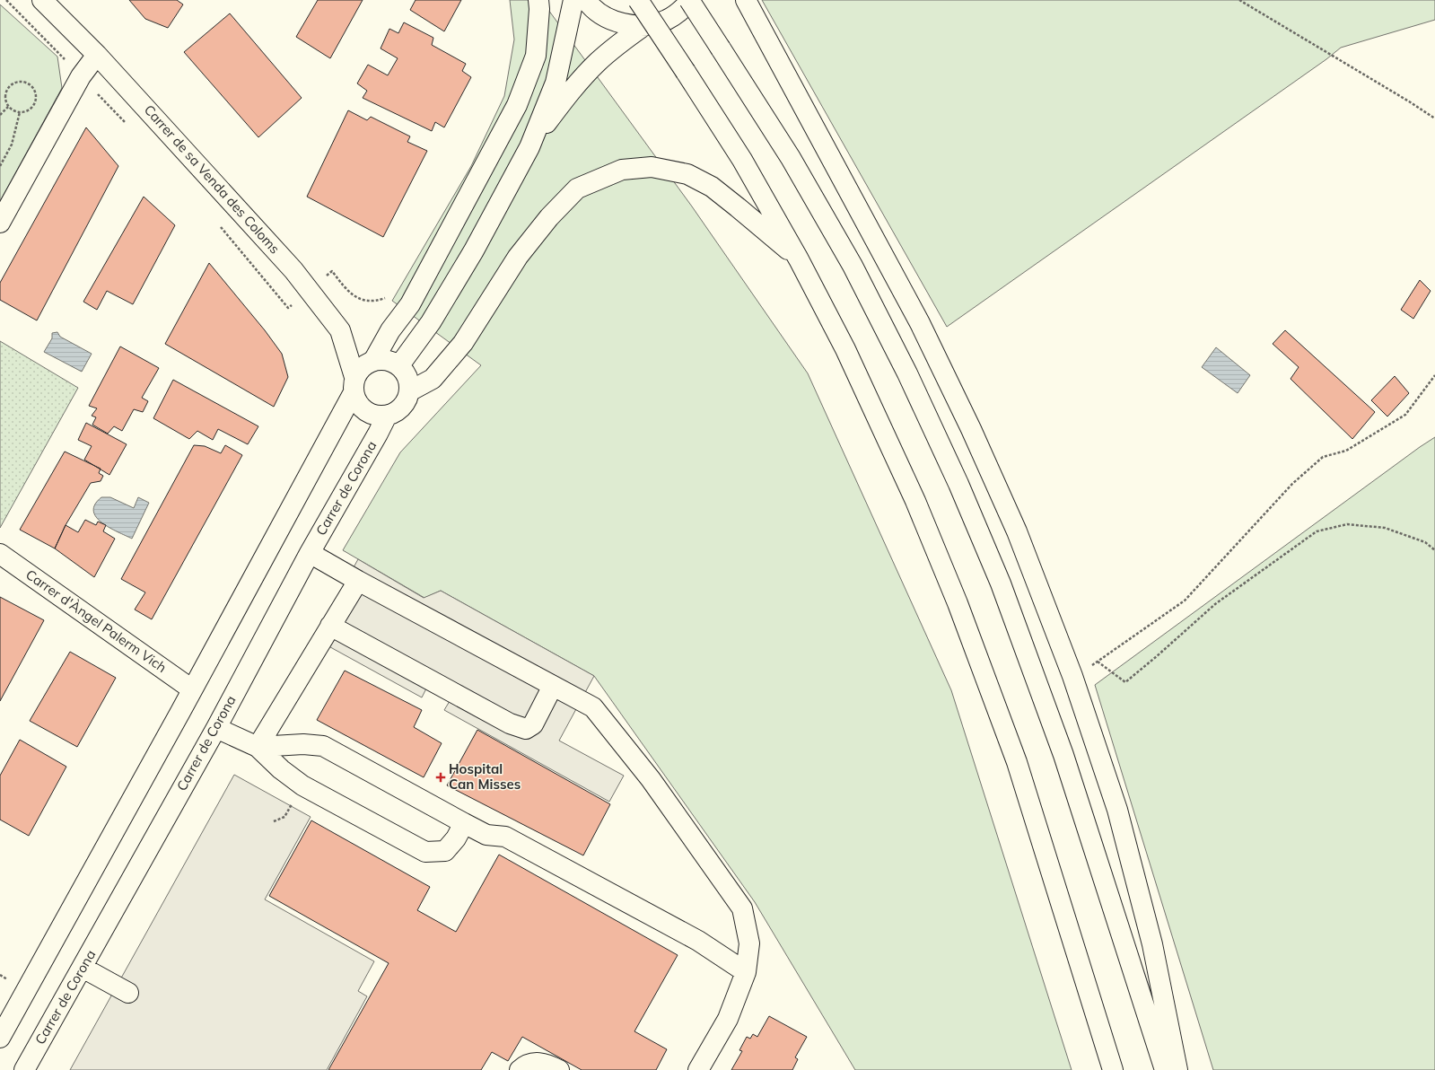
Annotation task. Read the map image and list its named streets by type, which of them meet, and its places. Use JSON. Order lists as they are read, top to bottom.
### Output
{
  "streets": {
    "main road": ["Carrer de sa Venda des Coloms", "Carrer de Corona", "Carrer d'Àngel Palerm Vich"]
  },
  "crossings": [
    ["Carrer de sa Venda des Coloms", "Carrer de Corona"]
  ],
  "places": {
    "health": ["Hospital Can Misses"]
  }
}
